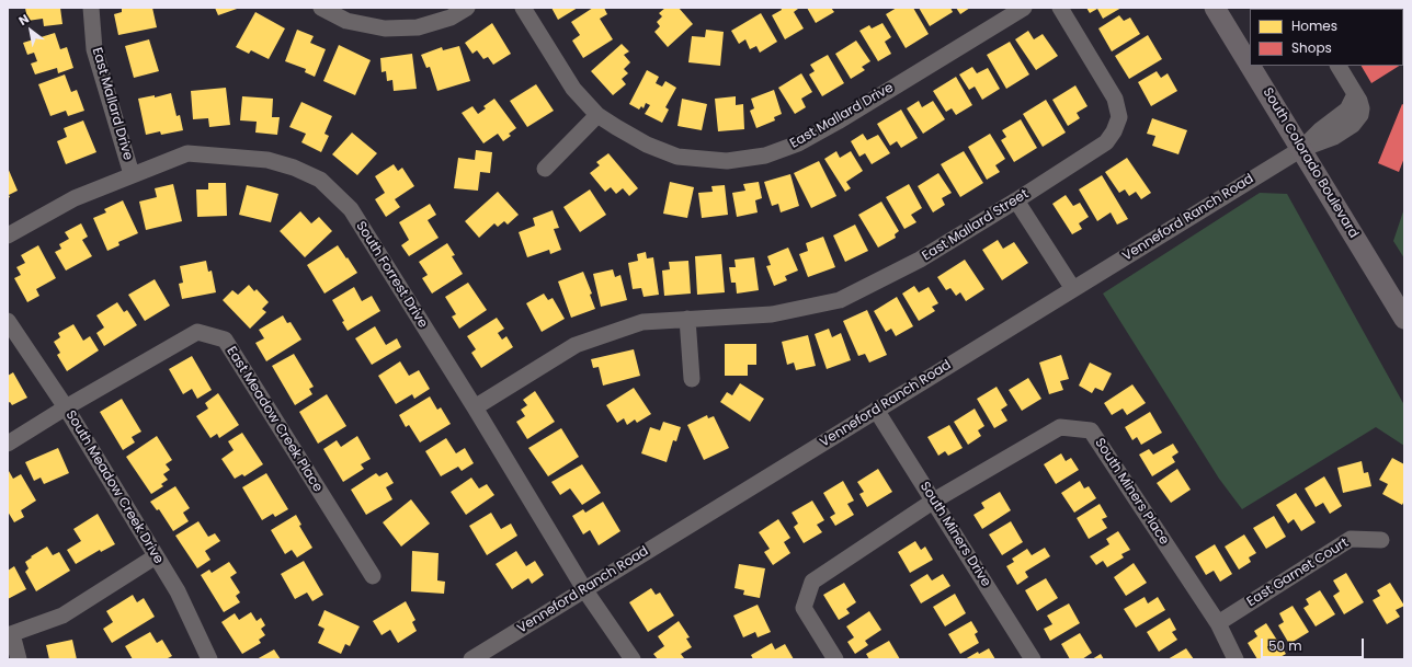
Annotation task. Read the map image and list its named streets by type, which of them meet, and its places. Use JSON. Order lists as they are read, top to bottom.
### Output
{
  "streets": {
    "main road": ["South Colorado Boulevard"],
    "street": [
      "East Mallard Drive",
      "Venneford Ranch Road",
      "East Mallard Street",
      "South Forrest Drive",
      "East Meadow Creek Place",
      "South Meadow Creek Drive",
      "South Miners Place",
      "South Miners Drive",
      "East Garnet Court"
    ]
  },
  "crossings": [
    ["East Mallard Drive", "South Forrest Drive"],
    ["South Colorado Boulevard", "Venneford Ranch Road"],
    ["Venneford Ranch Road", "South Forrest Drive"],
    ["Venneford Ranch Road", "South Miners Drive"],
    ["East Mallard Street", "South Forrest Drive"],
    ["East Meadow Creek Place", "South Meadow Creek Drive"],
    ["South Miners Place", "South Miners Drive"],
    ["South Miners Place", "East Garnet Court"]
  ],
  "legend": ["Homes", "Shops"],
  "scale_bar": "50 m",
  "north": "top left"
}
